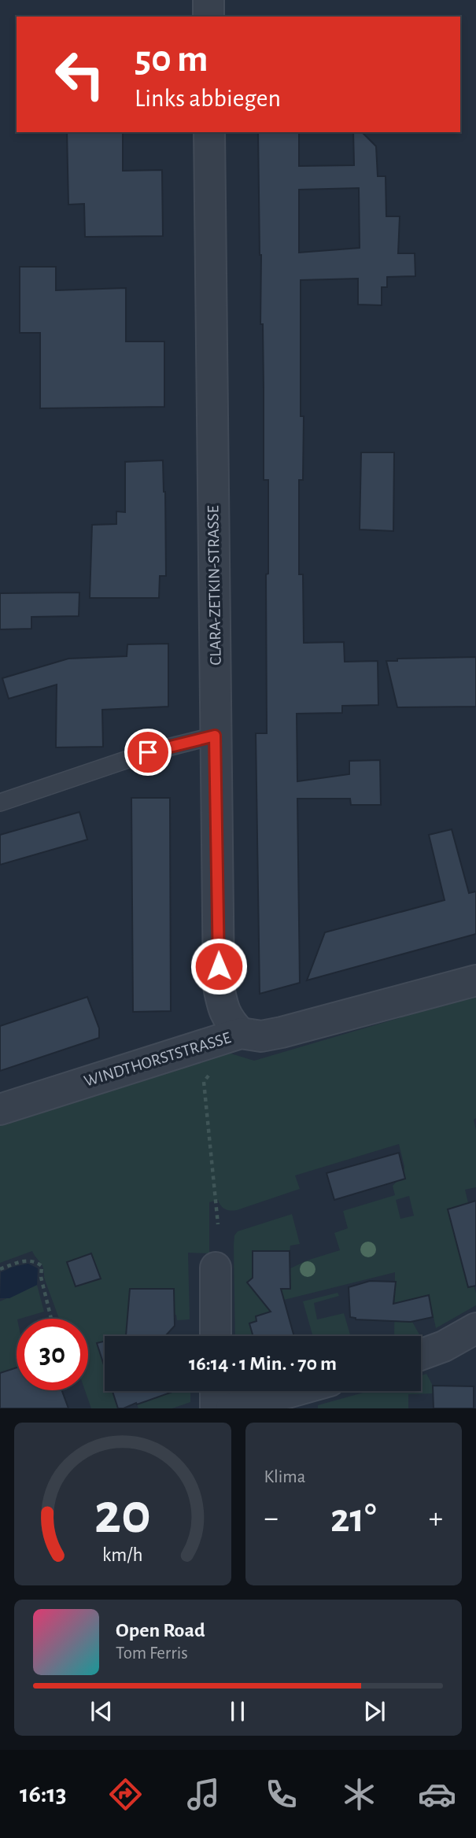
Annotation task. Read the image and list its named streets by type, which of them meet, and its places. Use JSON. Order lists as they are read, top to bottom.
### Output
{
  "streets": {
    "street": ["CLARA-ZETKIN-STRASSE", "WINDTHORSTSTRASSE"]
  },
  "crossings": [
    ["CLARA-ZETKIN-STRASSE", "WINDTHORSTSTRASSE"]
  ],
  "page": {
    "turn": ["50 m", "Links abbiegen"],
    "limit": "30",
    "trip": "16:14 · 1 Min. · 70 m",
    "tile": "Klima",
    "heat": ["−", "21°", "+"],
    "song": ["Open Road", "Tom Ferris"],
    "tabs": "16:13",
    "gauge": ["20", "km/h"]
  }
}
